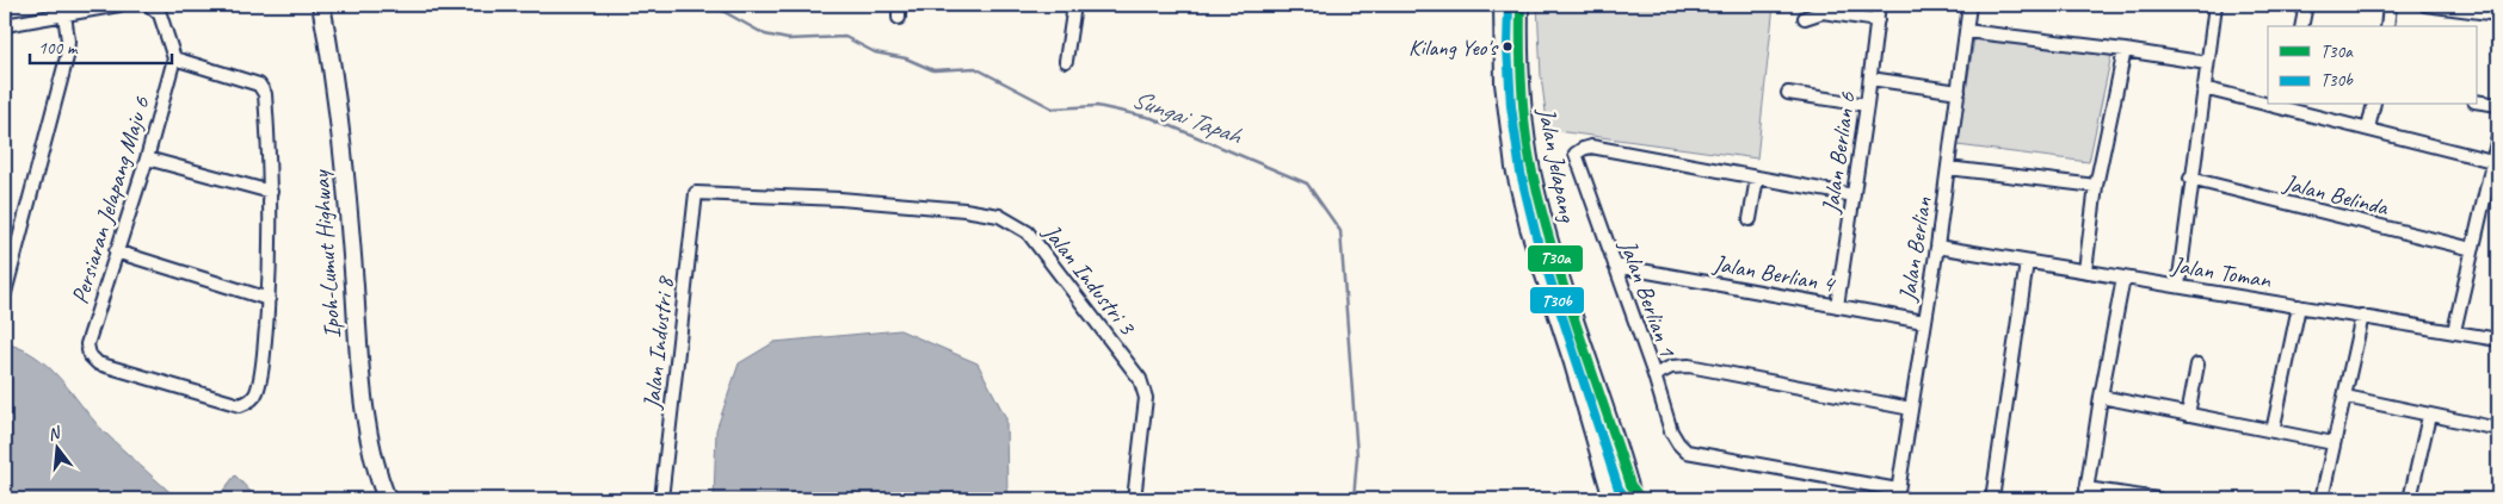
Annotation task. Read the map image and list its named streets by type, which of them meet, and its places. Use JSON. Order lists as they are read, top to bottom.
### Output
{
  "streets": {
    "highway": ["Ipoh-Lumut Highway"],
    "main road": ["Jalan Jelapang"],
    "street": [
      "Jalan Berlian 6",
      "Jalan Belinda",
      "Persiaran Jelapang Maju 6",
      "Jalan Berlian",
      "Jalan Toman",
      "Jalan Berlian 4",
      "Jalan Industri 3",
      "Jalan Berlian 1",
      "Jalan Industri 8"
    ]
  },
  "crossings": [
    ["Jalan Berlian 6", "Jalan Berlian 4"],
    ["Jalan Berlian", "Jalan Toman"],
    ["Jalan Berlian", "Jalan Berlian 4"],
    ["Jalan Berlian", "Jalan Berlian 1"],
    ["Jalan Berlian 4", "Jalan Berlian 1"],
    ["Jalan Industri 3", "Jalan Industri 8"]
  ],
  "water": ["Sungai Tapah"],
  "places": ["Kilang Yeo's"],
  "lines": ["transit line T30a", "transit line T30b"],
  "legend": ["T30a", "T30b"],
  "scale_bar": "100 m",
  "north": "top"
}
